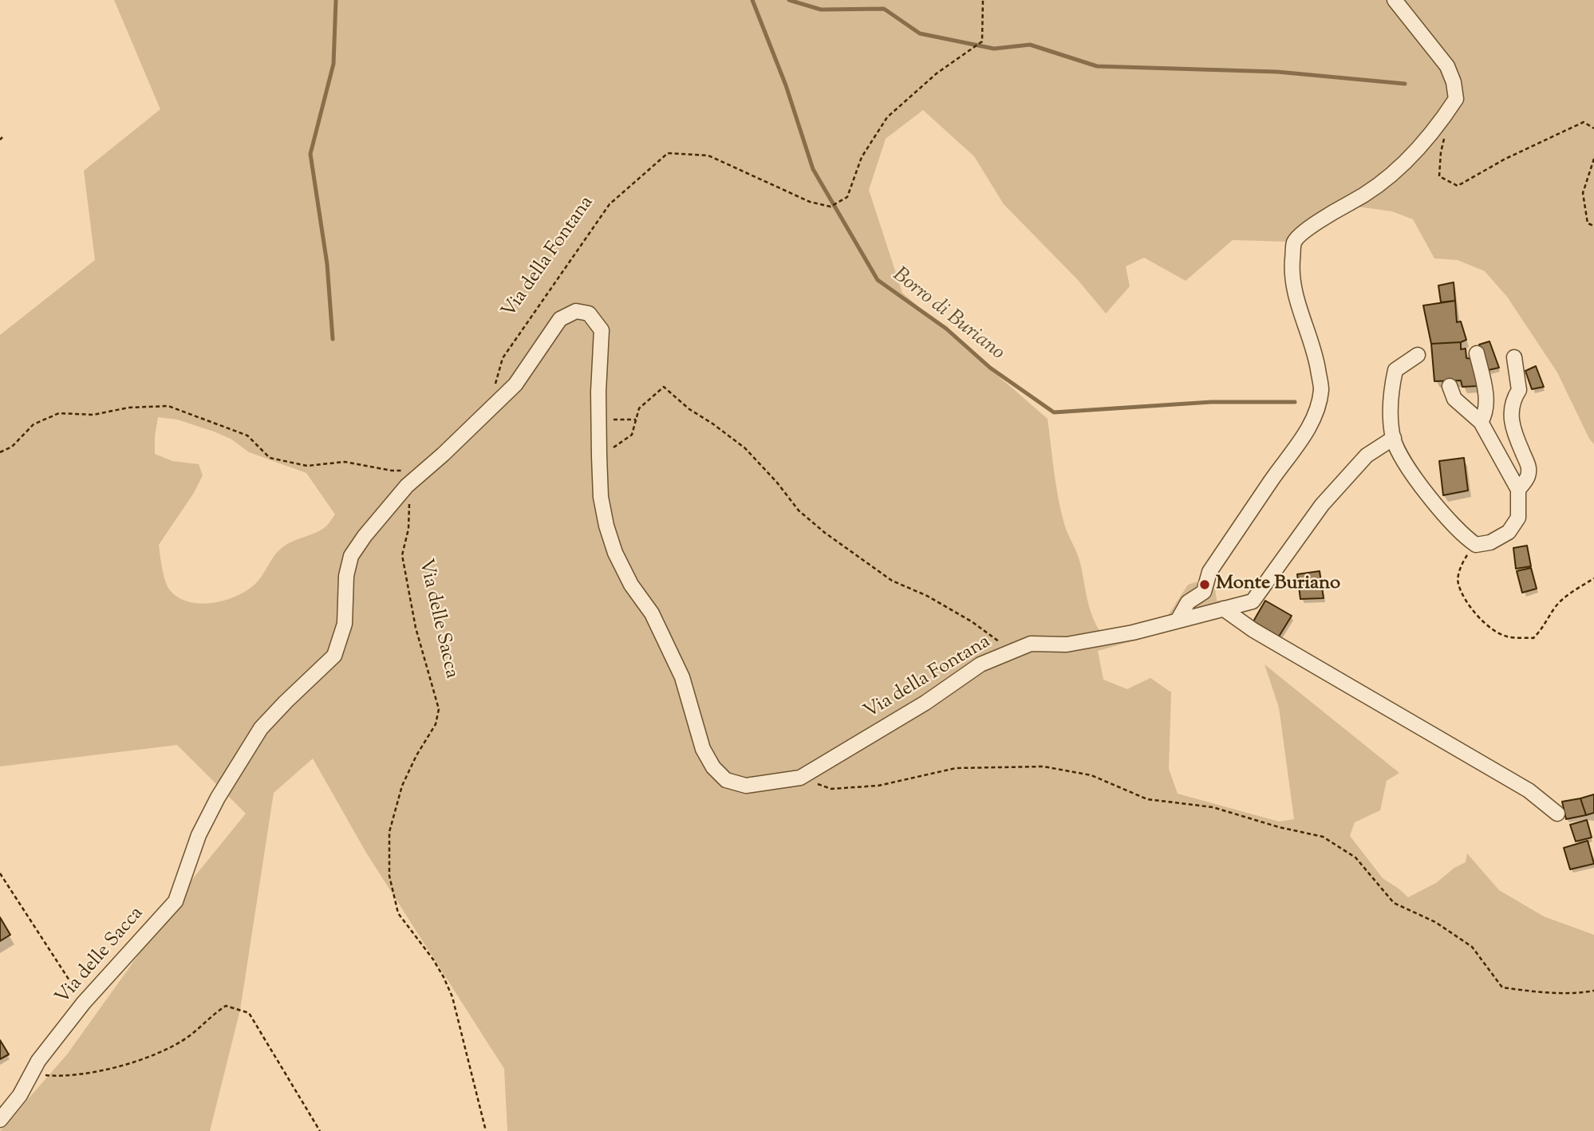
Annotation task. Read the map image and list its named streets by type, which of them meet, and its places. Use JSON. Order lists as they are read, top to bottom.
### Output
{
  "streets": {
    "street": ["Via della Fontana", "Via delle Sacca"]
  },
  "crossings": [
    ["Via della Fontana", "Via delle Sacca"]
  ],
  "water": ["Borro di Buriano"],
  "places": ["Monte Buriano"]
}
